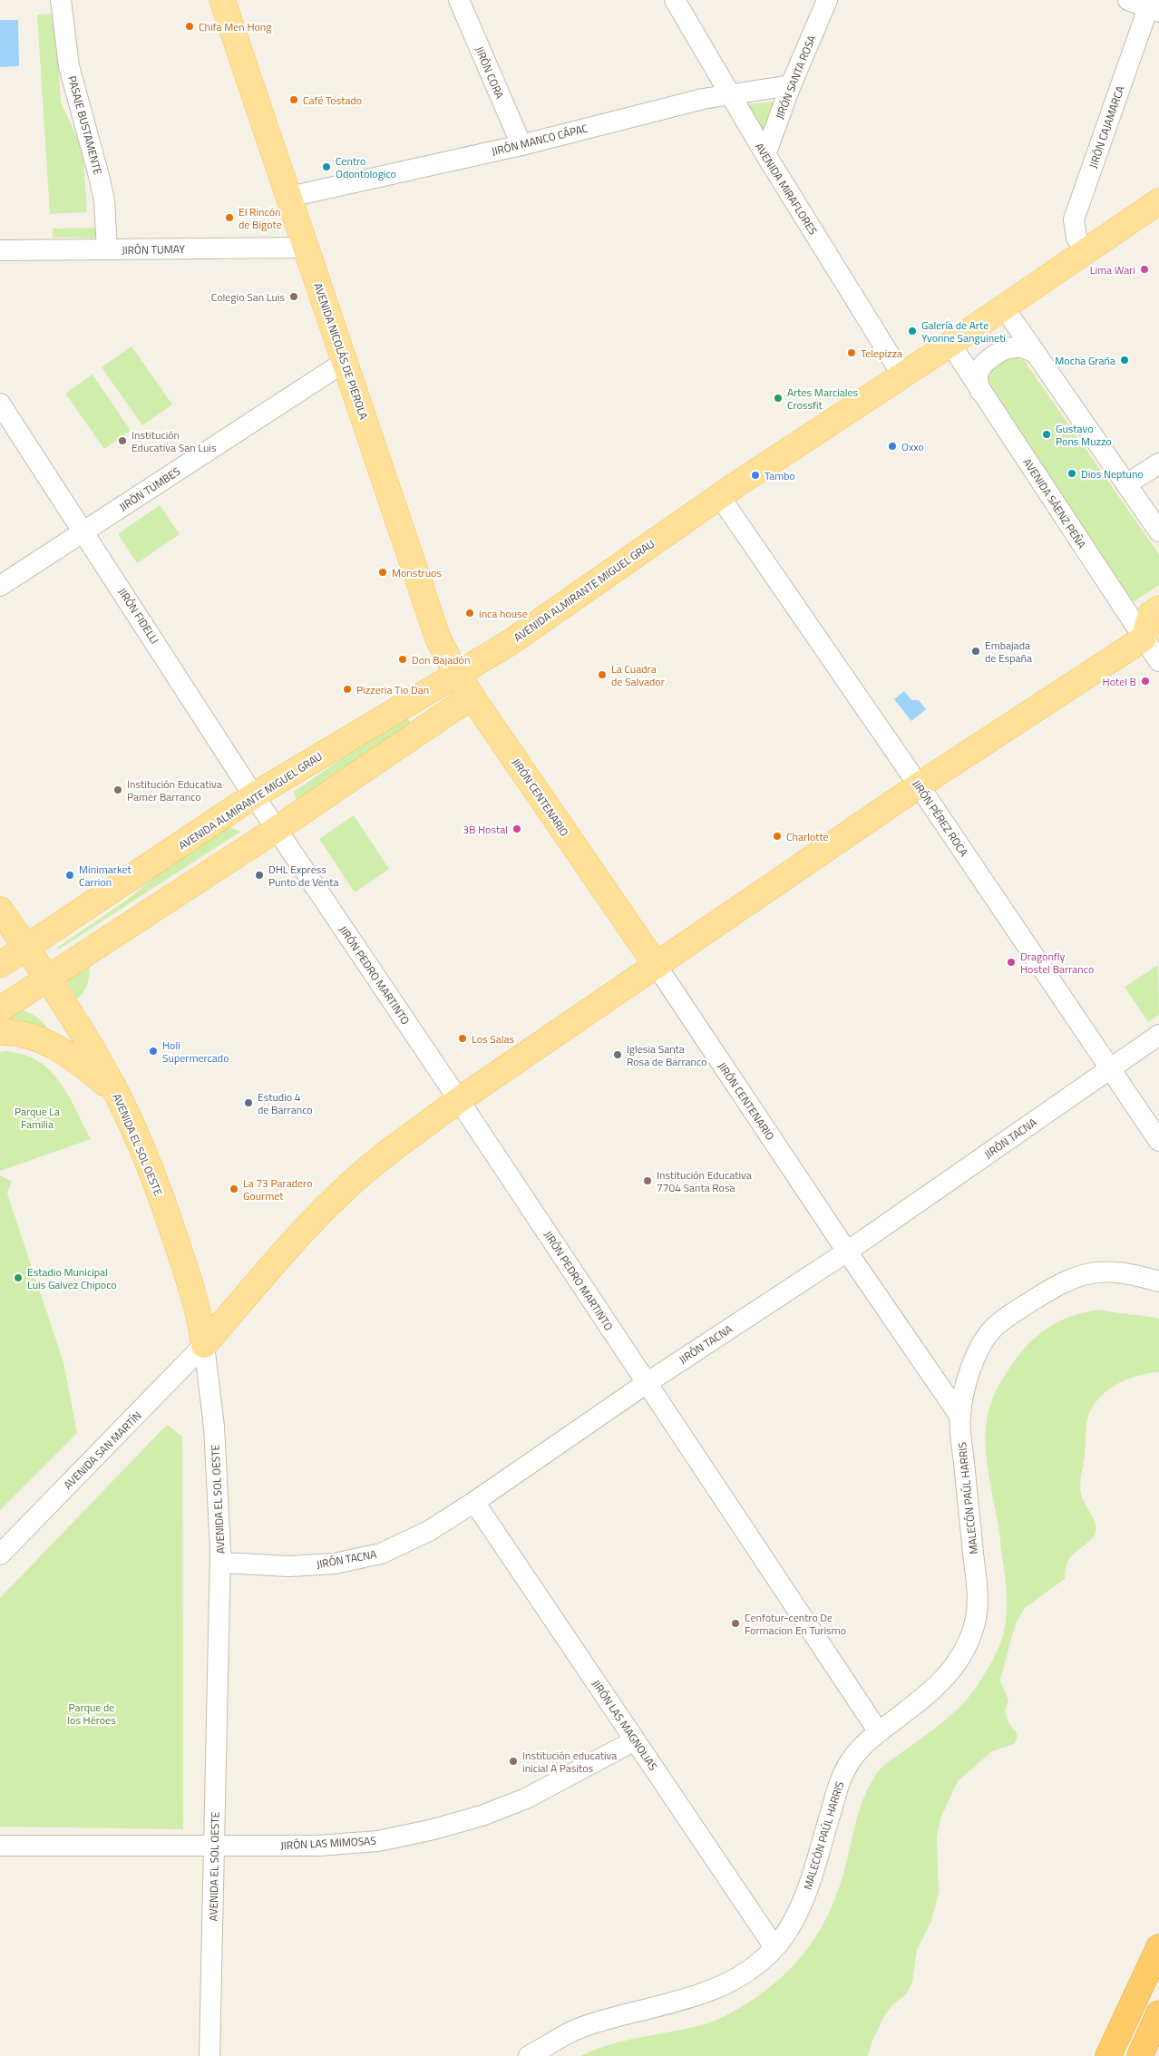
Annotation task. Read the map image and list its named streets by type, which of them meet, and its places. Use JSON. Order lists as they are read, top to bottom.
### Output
{
  "streets": {
    "main road": [
      "AVENIDA NICOLÁS DE PIEROLA",
      "AVENIDA ALMIRANTE MIGUEL GRAU",
      "JIRÓN CENTENARIO",
      "AVENIDA EL SOL OESTE"
    ],
    "street": [
      "JIRÓN CORA",
      "JIRÓN SANTA ROSA",
      "PASAJE BUSTAMENTE",
      "JIRÓN CAJAMARCA",
      "JIRÓN MANCO CÁPAC",
      "AVENIDA MIRAFLORES",
      "JIRÓN TUMAY",
      "JIRÓN TUMBES",
      "AVENIDA SÁENZ PEÑA",
      "JIRÓN FIDELLI",
      "JIRÓN PÉREZ ROCA",
      "JIRÓN PEDRO MARTINTO",
      "JIRÓN TACNA",
      "AVENIDA SAN MARTÍN",
      "MALECÓN PAÚL HARRIS",
      "JIRÓN LAS MAGNOLIAS",
      "JIRÓN LAS MIMOSAS"
    ]
  },
  "crossings": [
    ["JIRÓN CORA", "JIRÓN MANCO CÁPAC"],
    ["JIRÓN SANTA ROSA", "JIRÓN MANCO CÁPAC"],
    ["JIRÓN SANTA ROSA", "AVENIDA MIRAFLORES"],
    ["PASAJE BUSTAMENTE", "JIRÓN TUMAY"],
    ["JIRÓN CAJAMARCA", "AVENIDA ALMIRANTE MIGUEL GRAU"],
    ["JIRÓN MANCO CÁPAC", "AVENIDA MIRAFLORES"],
    ["JIRÓN MANCO CÁPAC", "AVENIDA NICOLÁS DE PIEROLA"],
    ["AVENIDA MIRAFLORES", "AVENIDA ALMIRANTE MIGUEL GRAU"],
    ["JIRÓN TUMAY", "AVENIDA NICOLÁS DE PIEROLA"],
    ["AVENIDA NICOLÁS DE PIEROLA", "JIRÓN TUMBES"],
    ["AVENIDA NICOLÁS DE PIEROLA", "AVENIDA ALMIRANTE MIGUEL GRAU"],
    ["AVENIDA NICOLÁS DE PIEROLA", "JIRÓN CENTENARIO"],
    ["JIRÓN TUMBES", "JIRÓN FIDELLI"],
    ["AVENIDA SÁENZ PEÑA", "AVENIDA ALMIRANTE MIGUEL GRAU"],
    ["AVENIDA ALMIRANTE MIGUEL GRAU", "JIRÓN FIDELLI"],
    ["AVENIDA ALMIRANTE MIGUEL GRAU", "JIRÓN PÉREZ ROCA"],
    ["AVENIDA ALMIRANTE MIGUEL GRAU", "AVENIDA EL SOL OESTE"],
    ["JIRÓN FIDELLI", "JIRÓN PEDRO MARTINTO"],
    ["JIRÓN CENTENARIO", "JIRÓN TACNA"],
    ["JIRÓN CENTENARIO", "MALECÓN PAÚL HARRIS"],
    ["JIRÓN PÉREZ ROCA", "JIRÓN TACNA"],
    ["JIRÓN PEDRO MARTINTO", "JIRÓN TACNA"],
    ["JIRÓN PEDRO MARTINTO", "MALECÓN PAÚL HARRIS"],
    ["JIRÓN TACNA", "AVENIDA EL SOL OESTE"],
    ["JIRÓN TACNA", "JIRÓN LAS MAGNOLIAS"],
    ["AVENIDA EL SOL OESTE", "AVENIDA SAN MARTÍN"],
    ["AVENIDA EL SOL OESTE", "JIRÓN LAS MIMOSAS"],
    ["MALECÓN PAÚL HARRIS", "JIRÓN LAS MAGNOLIAS"],
    ["JIRÓN LAS MAGNOLIAS", "JIRÓN LAS MIMOSAS"]
  ],
  "parks": ["Parque La Familia", "Parque de los Héroes"],
  "places": [
    "Chifa Men Hong",
    "Café Tostado",
    "Centro Odontologico",
    "El Rincón de Bigote",
    "Lima Wari",
    "Colegio San Luis",
    "Galería de Arte Yvonne Sanguineti",
    "Telepizza",
    "Mocha Graña",
    "Artes Marciales Crossfit",
    "Gustavo Pons Muzzo",
    "Institución Educativa San Luis",
    "Oxxo",
    "Dios Neptuno",
    "Tambo",
    "Monstruos",
    "inca house",
    "Embajada de España",
    "Don Bajadón",
    "La Cuadra de Salvador",
    "Hotel B",
    "Pizzeria Tio Dan",
    "Institución Educativa Pamer Barranco",
    "3B Hostal",
    "Charlotte",
    "Minimarket Carrion",
    "DHL Express Punto de Venta",
    "Dragonfly Hostel Barranco",
    "Los Salas",
    "Holi Supermercado",
    "Iglesia Santa Rosa de Barranco",
    "Estudio 4 de Barranco",
    "Institución Educativa 7704 Santa Rosa",
    "La 73 Paradero Gourmet",
    "Estadio Municipal Luis Galvez Chipoco",
    "Cenfotur-centro De Formacion En Turismo",
    "Institución educativa inicial A Pasitos"
  ]
}
